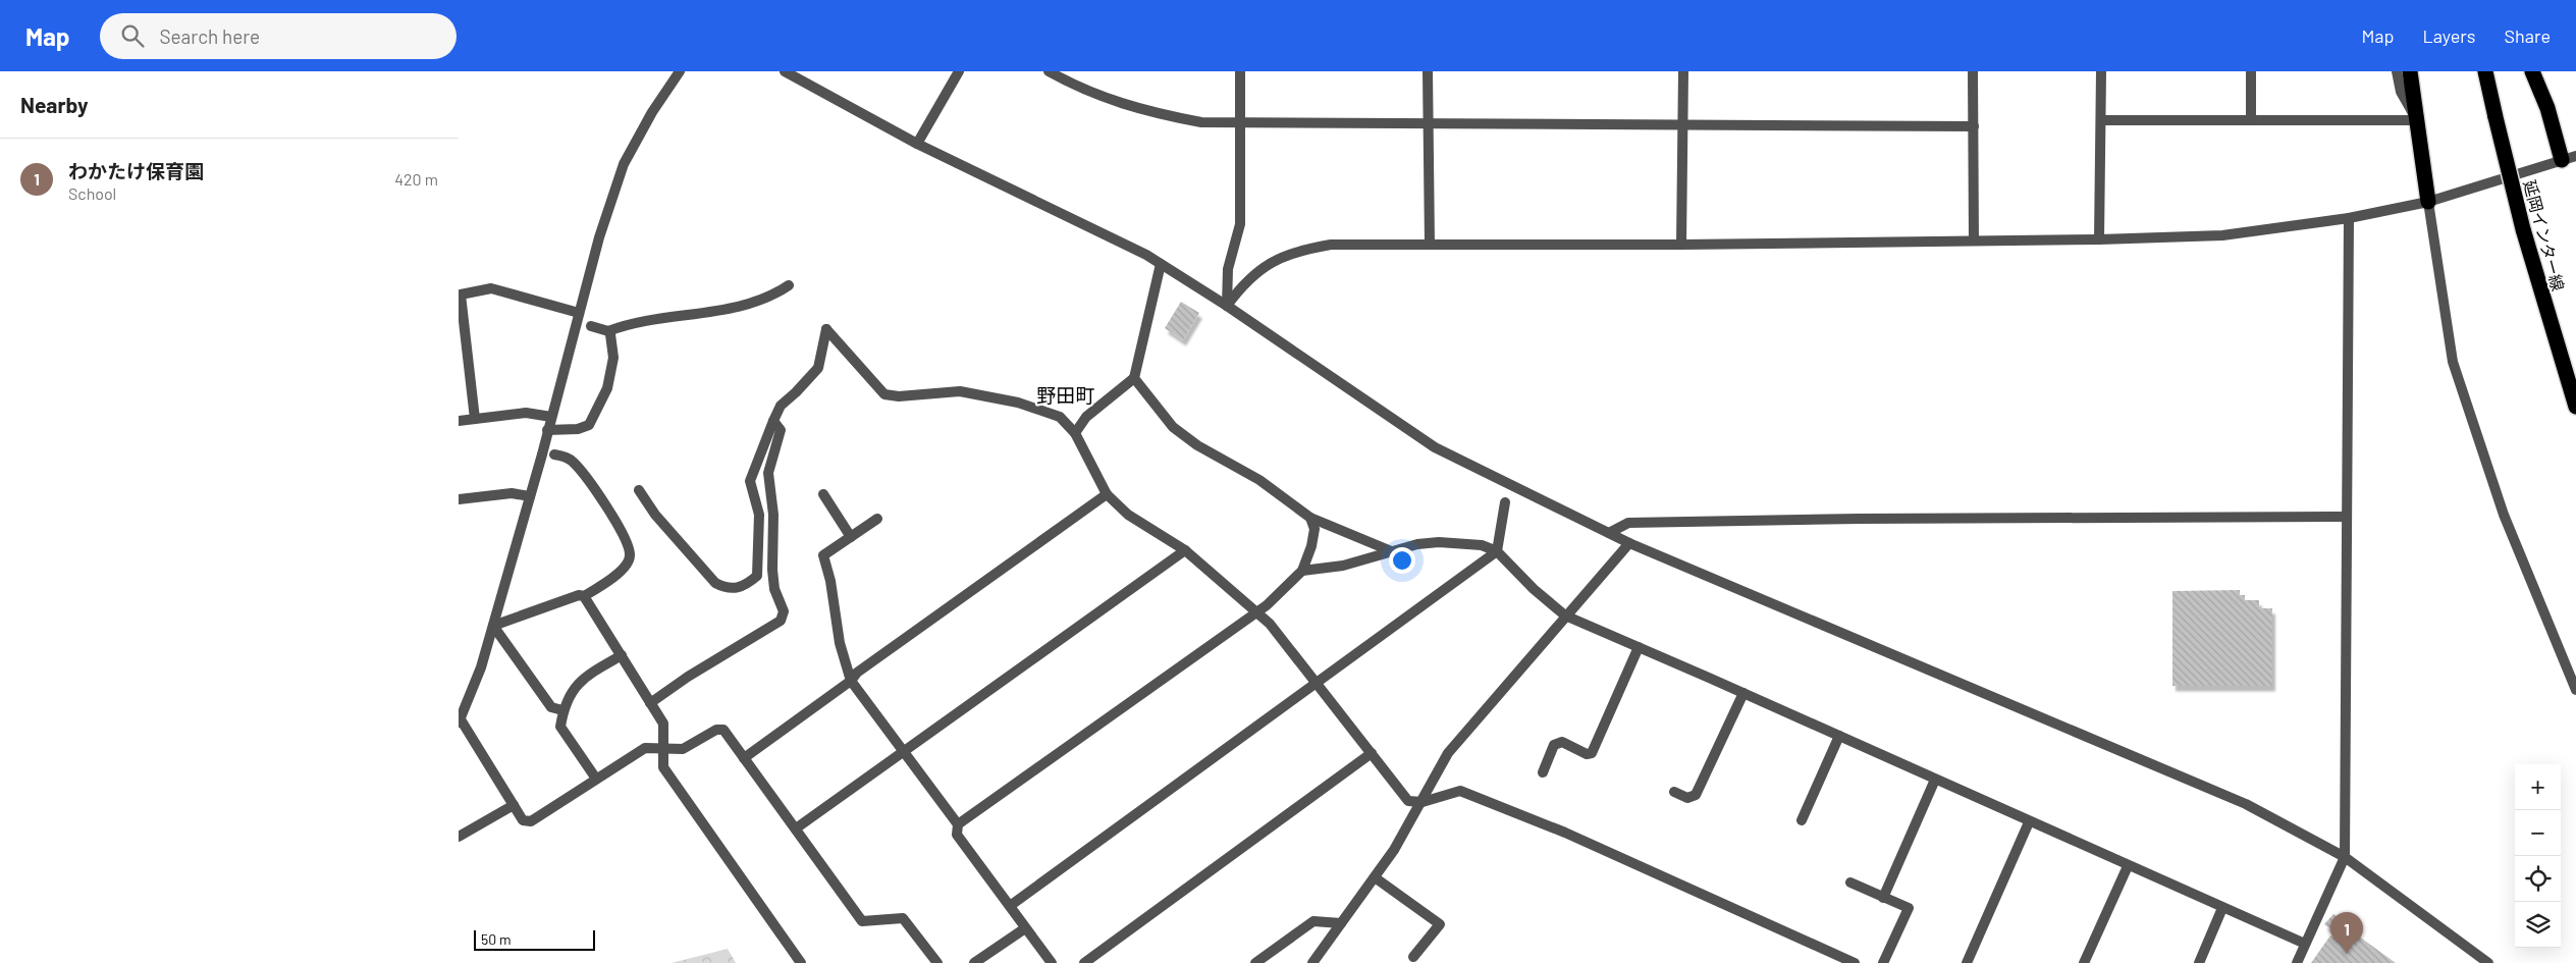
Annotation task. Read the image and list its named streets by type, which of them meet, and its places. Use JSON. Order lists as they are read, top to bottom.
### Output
{
  "streets": {
    "highway": ["延岡インター線"]
  },
  "districts": ["野田町"],
  "scale_bar": "50 m",
  "page": {
    "header": "Map",
    "search": "Search here",
    "nav": ["Map", "Layers", "Share"],
    "heading": "Nearby",
    "list": [
      {
        "mark": "1",
        "name": "わかたけ保育園",
        "note": "School",
        "value": "420 m"
      }
    ],
    "map_buttons": ["+", "−"],
    "pins": "1",
    "scale": "50 m"
  }
}
